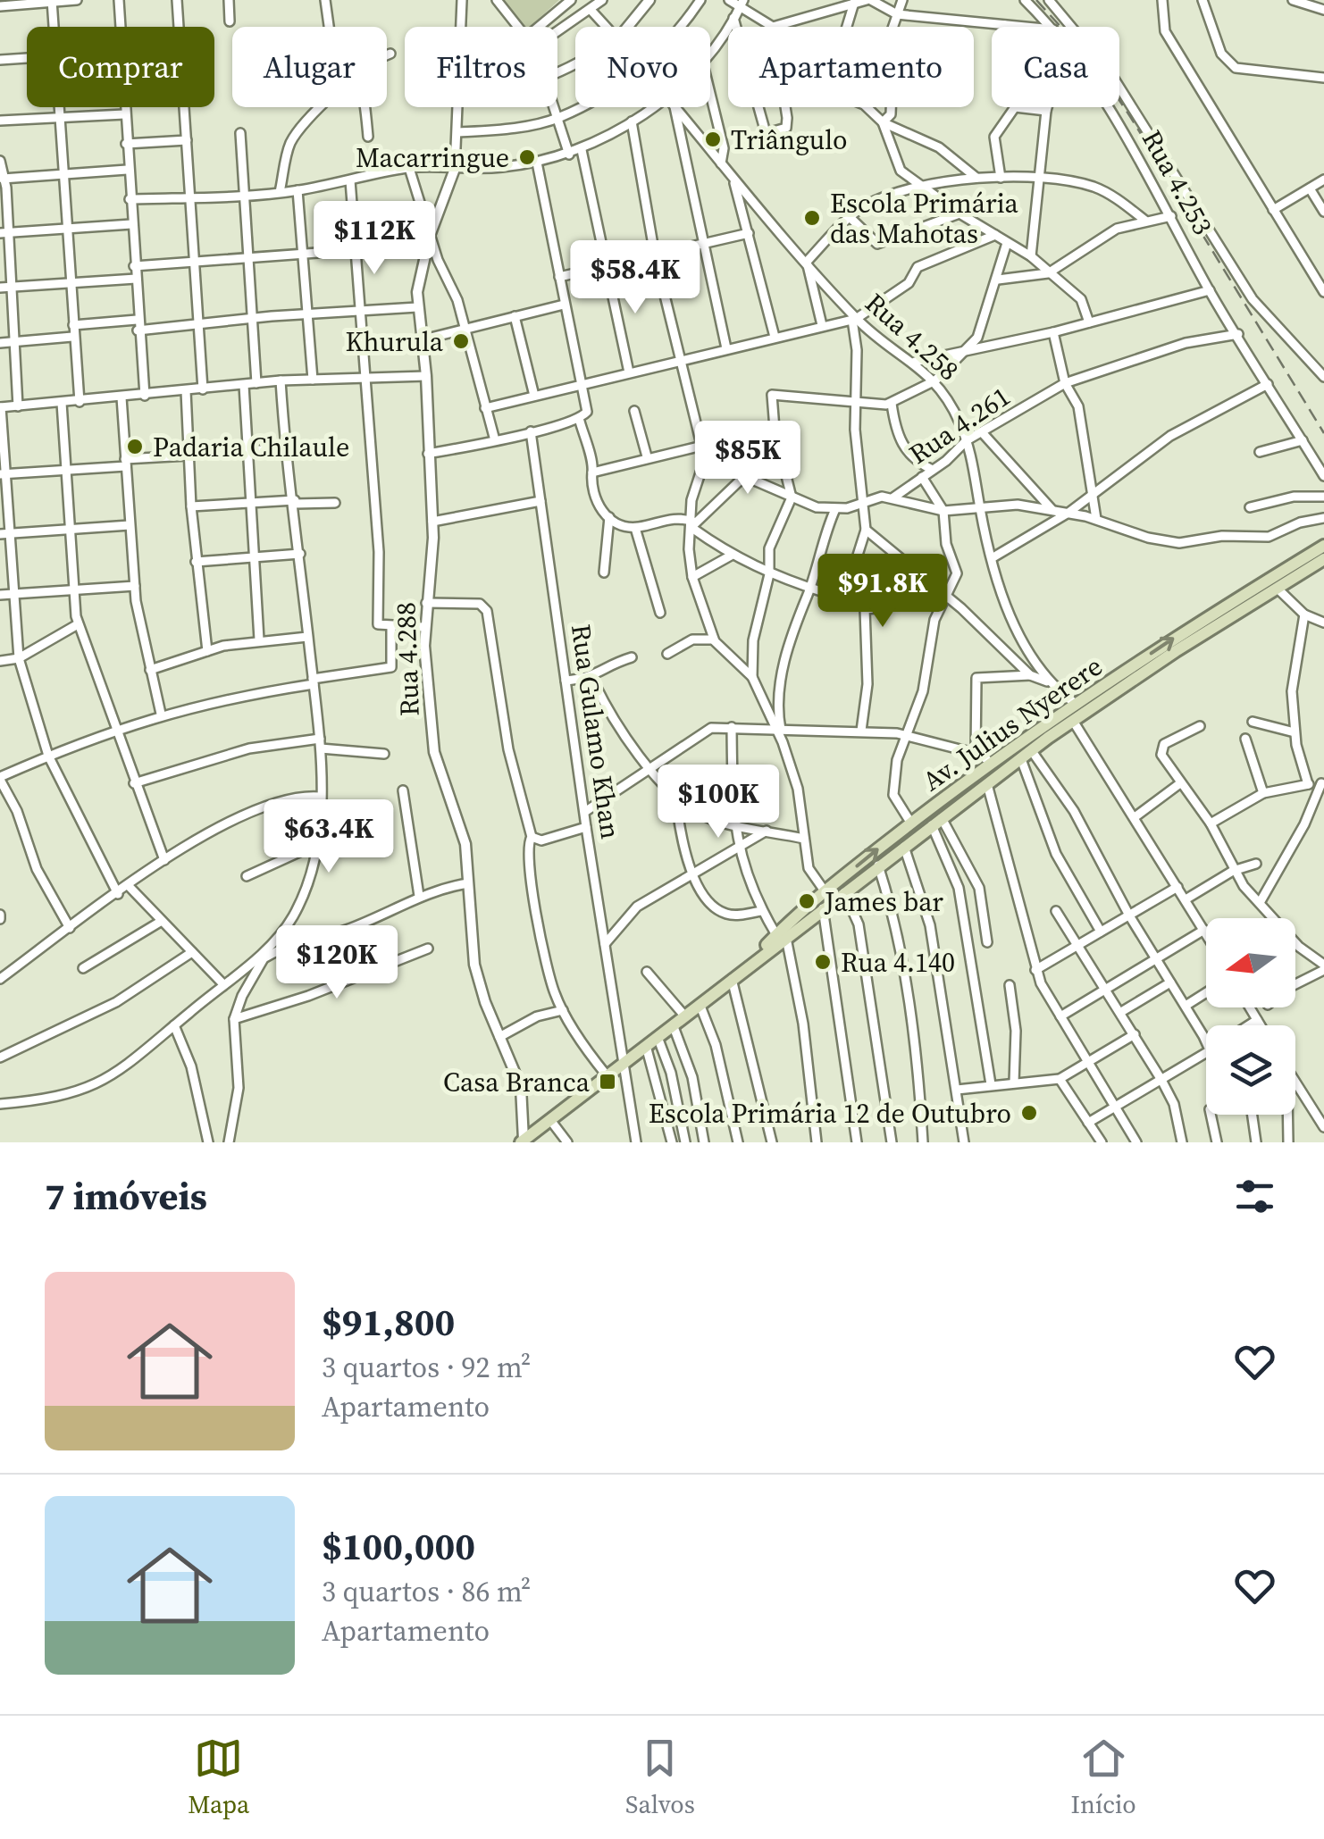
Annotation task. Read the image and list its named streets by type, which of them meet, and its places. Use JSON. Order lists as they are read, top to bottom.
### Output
{
  "streets": {
    "main road": ["Av. Julius Nyerere"],
    "street": [
      "Rua 4.253",
      "Rua 4.258",
      "Rua 4.261",
      "Rua 4.288",
      "Rua Gulamo Khan"
    ]
  },
  "crossings": [
    ["Rua 4.253", "Rua 4.261"],
    ["Rua 4.258", "Rua 4.261"],
    ["Rua 4.258", "Av. Julius Nyerere"],
    ["Rua 4.288", "Av. Julius Nyerere"],
    ["Av. Julius Nyerere", "Rua Gulamo Khan"]
  ],
  "places": {
    "other": [
      "Triângulo",
      "Macarringue",
      "Escola Primária das Mahotas",
      "Khurula",
      "Padaria Chilaule",
      "James bar",
      "Rua 4.140",
      "Escola Primária 12 de Outubro"
    ],
    "transit": ["Casa Branca"]
  },
  "north": "left",
  "page": {
    "chip": [
      "Comprar",
      "Alugar",
      "Filtros",
      "Novo",
      "Apartamento",
      "Casa"
    ],
    "price": [
      "$112K",
      "$58.4K",
      "$85K",
      "$91.8K",
      "$100K",
      "$63.4K",
      "$120K"
    ],
    "heading": "7 imóveis",
    "list": [
      {
        "name": "$91,800",
        "note": "3 quartos · 92 m² · Apartamento"
      },
      {
        "name": "$100,000",
        "note": "3 quartos · 86 m² · Apartamento"
      }
    ],
    "tabs": ["Mapa", "Salvos", "Início"]
  }
}
